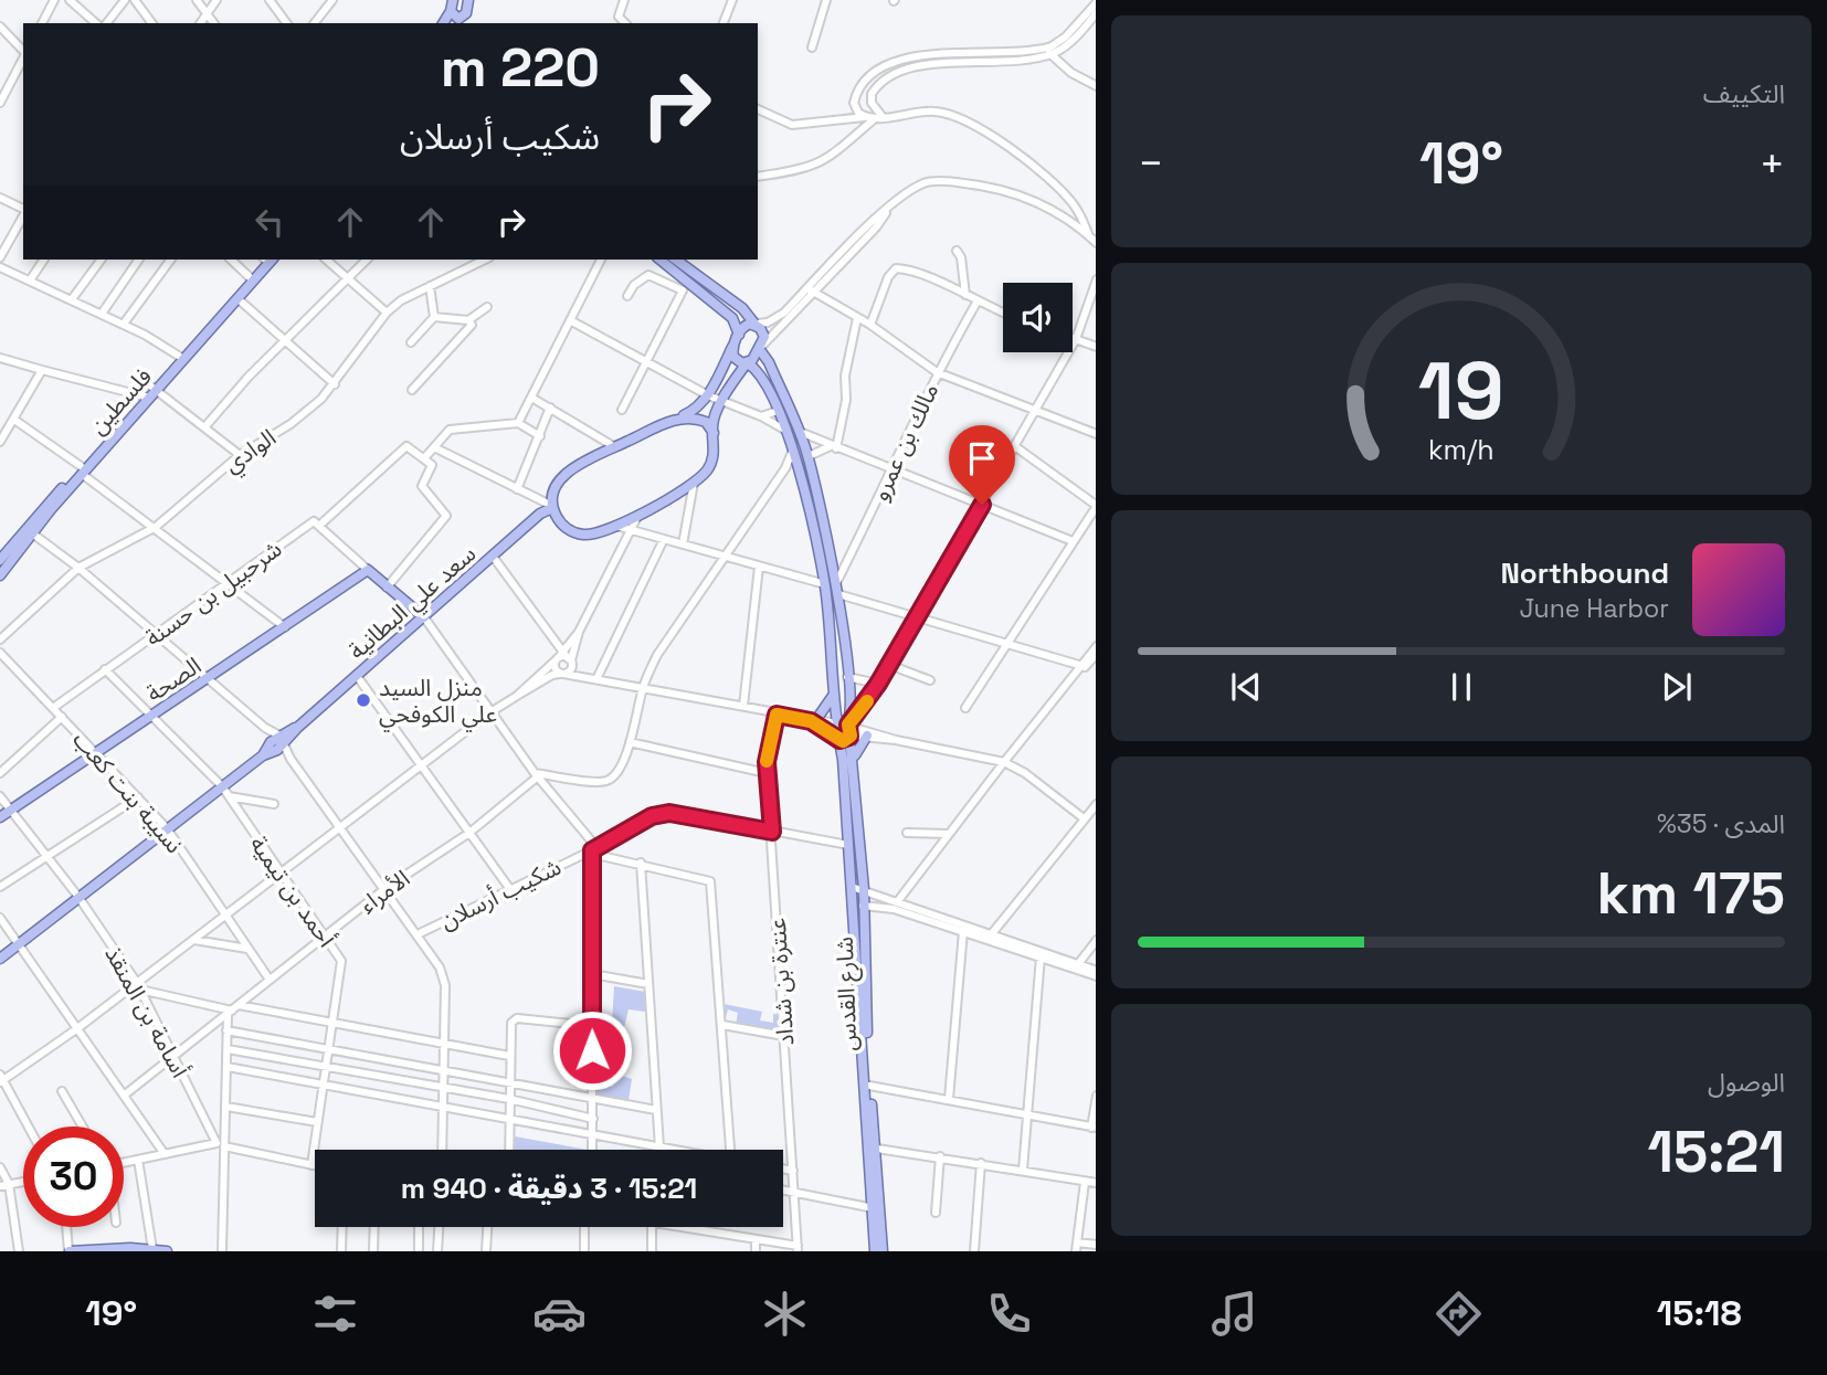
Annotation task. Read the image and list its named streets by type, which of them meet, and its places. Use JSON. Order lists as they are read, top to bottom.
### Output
{
  "streets": {
    "main road": [
      "فلسطين",
      "سعد علي البطانية",
      "الصحة",
      "شارع القدس"
    ],
    "street": [
      "مالك بن عمرو",
      "الوادي",
      "شرحبيل بن حسنة",
      "نسيبة بنت كعب",
      "أحمد بن تيمية",
      "الأمراء",
      "شكيب أرسلان",
      "عنترة بن شداد",
      "أسامة بن المنقذ"
    ]
  },
  "crossings": [
    ["مالك بن عمرو", "شارع القدس"],
    ["شرحبيل بن حسنة", "نسيبة بنت كعب"],
    ["شرحبيل بن حسنة", "أحمد بن تيمية"],
    ["الصحة", "نسيبة بنت كعب"],
    ["الصحة", "أحمد بن تيمية"],
    ["الصحة", "أسامة بن المنقذ"],
    ["نسيبة بنت كعب", "الأمراء"],
    ["أحمد بن تيمية", "الأمراء"],
    ["الأمراء", "أسامة بن المنقذ"],
    ["شكيب أرسلان", "عنترة بن شداد"]
  ],
  "places": ["منزل السيد علي الكوفحي"],
  "page": {
    "tile": [
      "التكييف",
      ["المدى · 35%", "175 km"],
      ["الوصول", "15:21"]
    ],
    "turn": ["220 m", "شكيب أرسلان"],
    "heat": ["−", "19°", "+"],
    "song": ["Northbound", "June Harbor"],
    "limit": "30",
    "trip": "15:21 · 3 دقيقة · 940 m",
    "tabs": ["15:18", "19°"],
    "gauge": ["19", "km/h"]
  }
}
